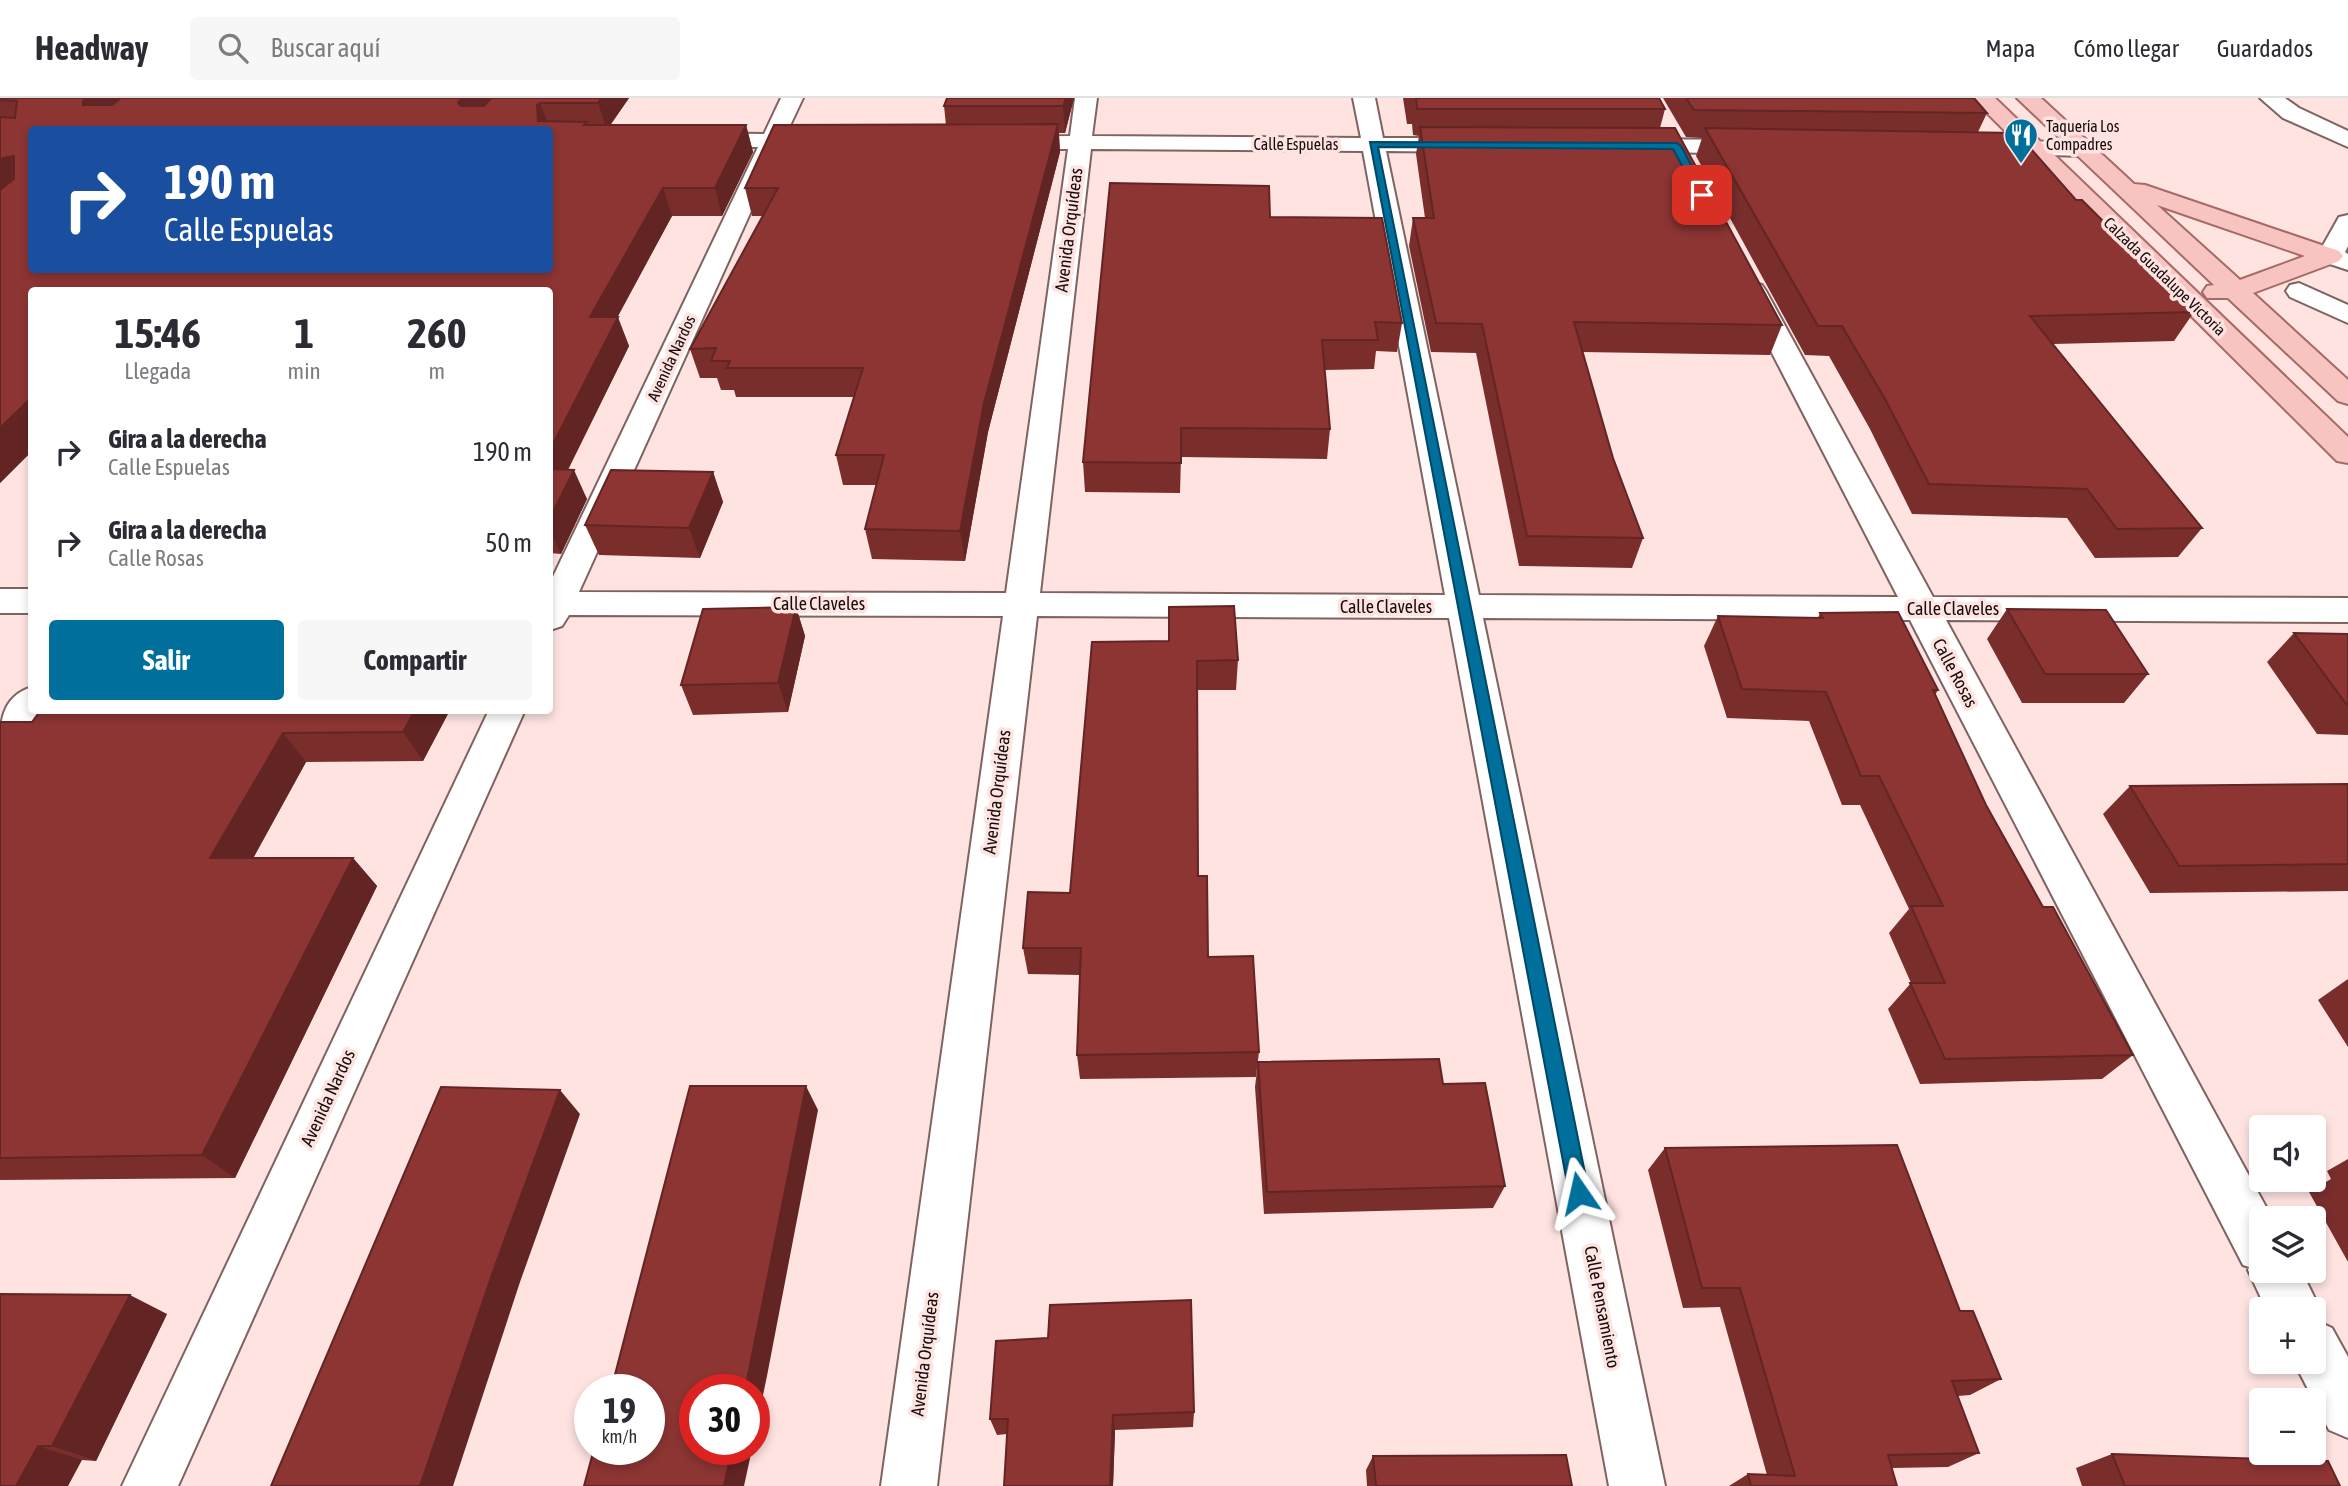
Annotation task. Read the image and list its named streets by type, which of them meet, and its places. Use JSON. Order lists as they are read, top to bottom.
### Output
{
  "streets": {
    "main road": ["Calzada Guadalupe Victoria"],
    "street": [
      "Calle Espuelas",
      "Avenida Orquídeas",
      "Avenida Nardos",
      "Calle Claveles",
      "Calle Rosas",
      "Calle Pensamiento"
    ]
  },
  "crossings": [
    ["Calle Espuelas", "Avenida Orquídeas"],
    ["Calle Espuelas", "Calle Pensamiento"],
    ["Avenida Orquídeas", "Calle Claveles"],
    ["Calle Claveles", "Calle Rosas"],
    ["Calle Claveles", "Calle Pensamiento"]
  ],
  "places": {
    "restaurant": ["Taquería Los Compadres"]
  },
  "page": {
    "header": "Headway",
    "search": "Buscar aquí",
    "nav": ["Mapa", "Cómo llegar", "Guardados"],
    "turn": ["190 m", "Calle Espuelas"],
    "eta": [
      "15:46",
      "Llegada",
      "1",
      "min",
      "260",
      "m"
    ],
    "list": [
      {
        "name": "Gira a la derecha",
        "note": "Calle Espuelas",
        "value": "190 m"
      },
      {
        "name": "Gira a la derecha",
        "note": "Calle Rosas",
        "value": "50 m"
      }
    ],
    "buttons": ["Salir", "Compartir"],
    "map_buttons": ["+", "−"],
    "speed": "19 km/h",
    "limit": "30"
  }
}
